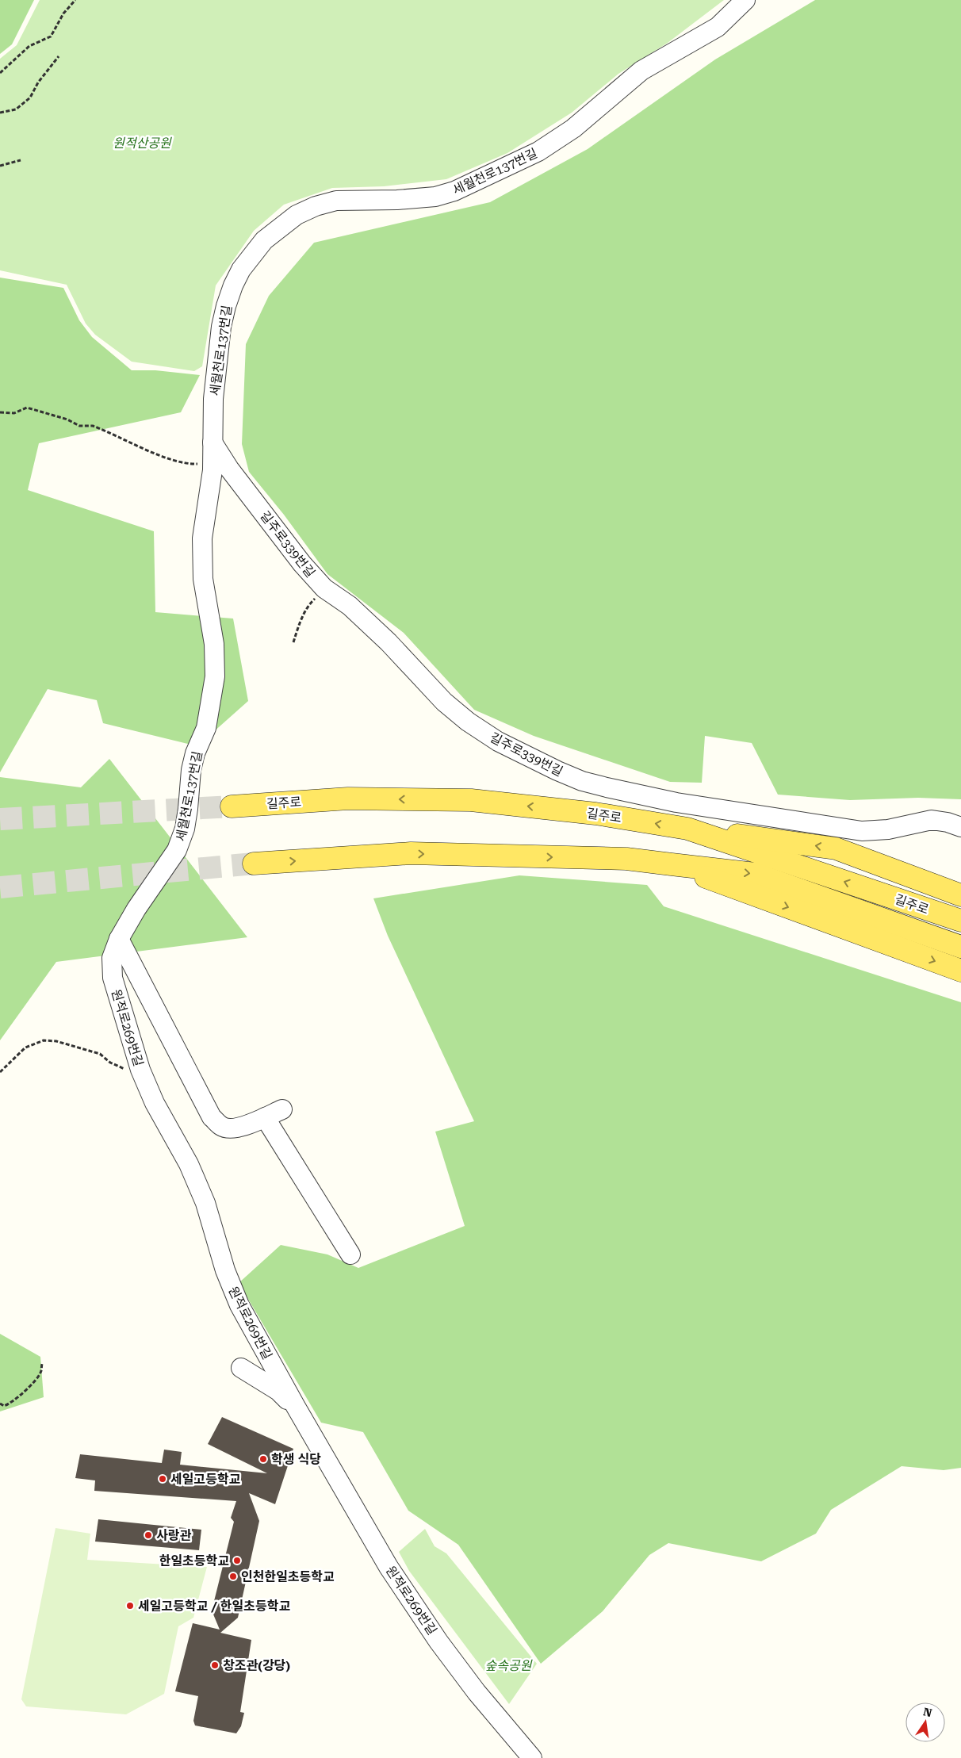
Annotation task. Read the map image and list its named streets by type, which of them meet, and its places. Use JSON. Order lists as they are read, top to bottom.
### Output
{
  "streets": {
    "main road": ["길주로"],
    "street": ["세월천로137번길", "길주로339번길", "원적로269번길"]
  },
  "crossings": [
    ["세월천로137번길", "길주로339번길"],
    ["세월천로137번길", "원적로269번길"]
  ],
  "parks": ["원적산공원", "숲속공원"],
  "places": [
    "학생 식당",
    "세일고등학교",
    "사랑관",
    "한일초등학교",
    "인천한일초등학교",
    "세일고등학교 / 한일초등학교",
    "창조관(강당)"
  ],
  "north": "top"
}
